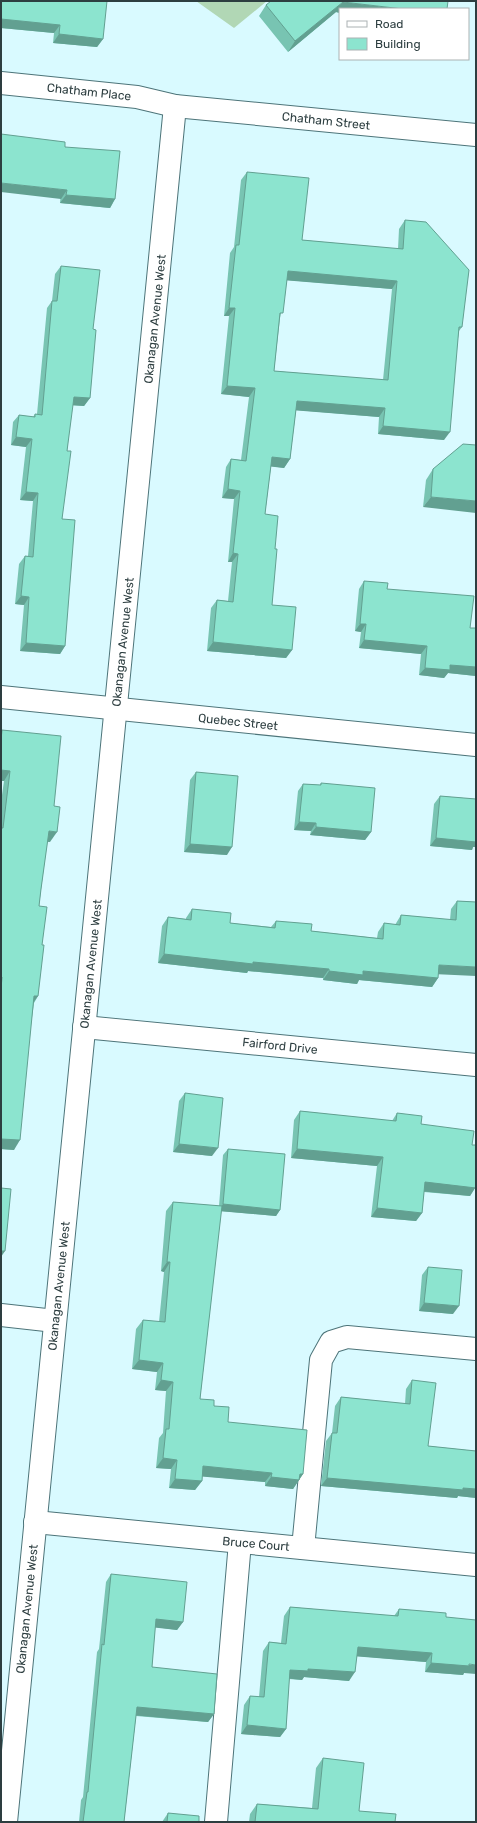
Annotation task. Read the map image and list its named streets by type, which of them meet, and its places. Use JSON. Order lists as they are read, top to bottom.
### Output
{
  "streets": {
    "street": [
      "Chatham Place",
      "Chatham Street",
      "Okanagan Avenue West",
      "Quebec Street",
      "Fairford Drive",
      "Bruce Court"
    ]
  },
  "crossings": [
    ["Chatham Place", "Chatham Street"],
    ["Chatham Place", "Okanagan Avenue West"],
    ["Chatham Street", "Okanagan Avenue West"],
    ["Okanagan Avenue West", "Quebec Street"],
    ["Okanagan Avenue West", "Fairford Drive"],
    ["Okanagan Avenue West", "Bruce Court"]
  ],
  "legend": ["Road", "Building"]
}
